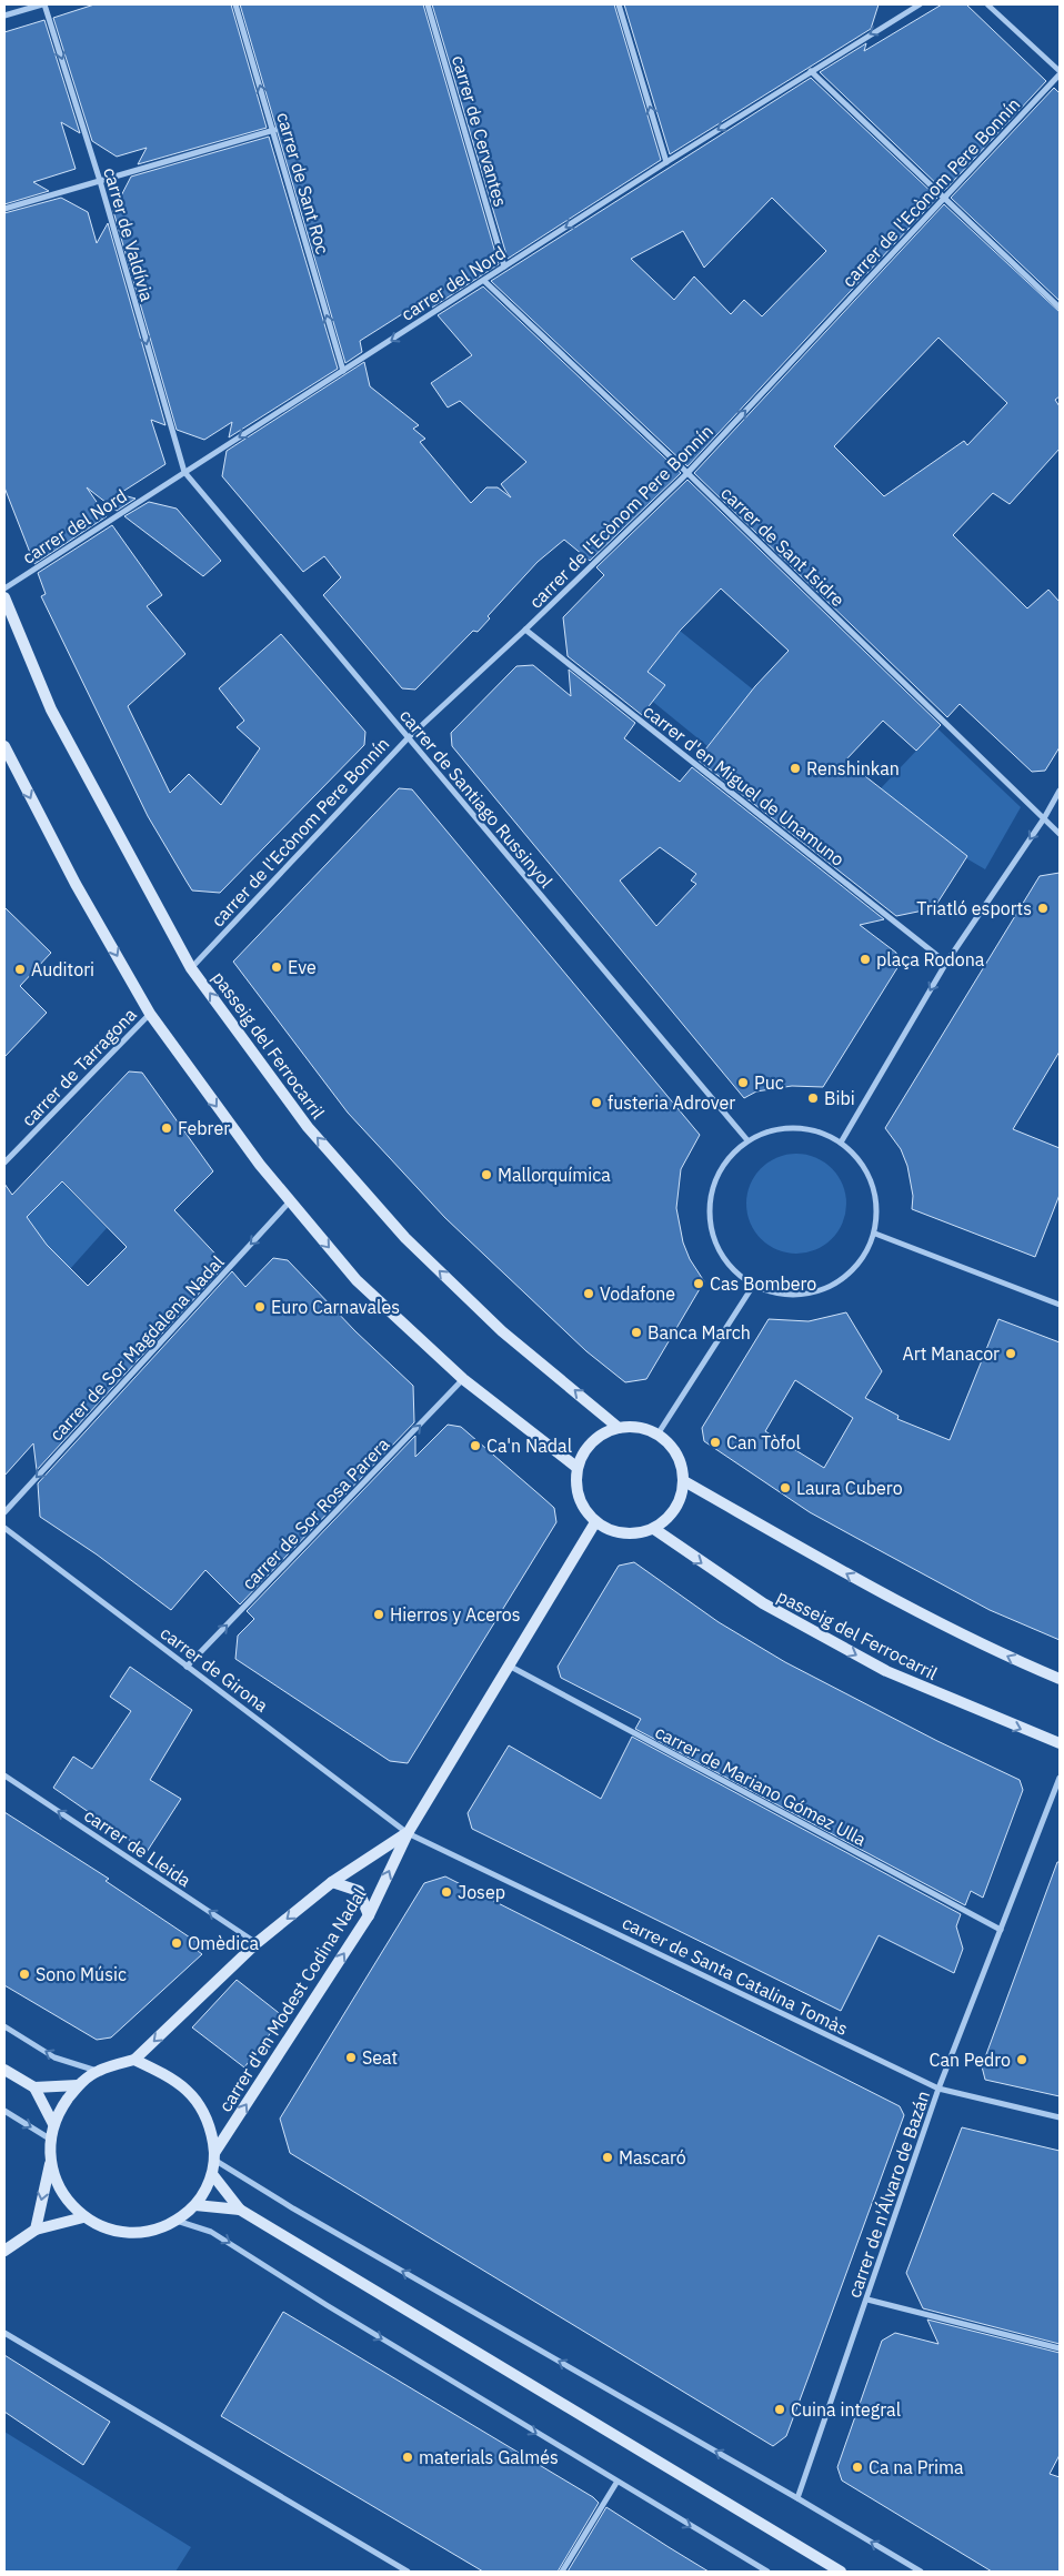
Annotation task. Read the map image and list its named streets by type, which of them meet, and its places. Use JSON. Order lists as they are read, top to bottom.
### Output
{
  "streets": {
    "main road": ["passeig del Ferrocarril", "carrer d'en Modest Codina Nadal"],
    "street": [
      "carrer de Cervantes",
      "carrer de Sant Roc",
      "carrer de l'Ecònom Pere Bonnín",
      "carrer de Valdívia",
      "carrer del Nord",
      "carrer de Sant Isidre",
      "carrer d'en Miguel de Unamuno",
      "carrer de Santiago Russinyol",
      "carrer de Tarragona",
      "carrer de Sor Magdalena Nadal",
      "carrer de Sor Rosa Parera",
      "carrer de Girona",
      "carrer de Mariano Gómez Ulla",
      "carrer de Lleida",
      "carrer de Santa Catalina Tomàs",
      "carrer de n'Álvaro de Bazán"
    ]
  },
  "crossings": [
    ["carrer de Cervantes", "carrer del Nord"],
    ["carrer de Sant Roc", "carrer del Nord"],
    ["carrer de l'Ecònom Pere Bonnín", "carrer de Sant Isidre"],
    ["carrer de l'Ecònom Pere Bonnín", "carrer d'en Miguel de Unamuno"],
    ["carrer de l'Ecònom Pere Bonnín", "carrer de Santiago Russinyol"],
    ["carrer de l'Ecònom Pere Bonnín", "passeig del Ferrocarril"],
    ["carrer de Valdívia", "carrer del Nord"],
    ["carrer de Valdívia", "carrer de Santiago Russinyol"],
    ["carrer del Nord", "carrer de Sant Isidre"],
    ["carrer del Nord", "carrer de Santiago Russinyol"],
    ["passeig del Ferrocarril", "carrer d'en Modest Codina Nadal"],
    ["carrer de Sor Rosa Parera", "carrer de Girona"],
    ["carrer de Girona", "carrer de Santa Catalina Tomàs"],
    ["carrer de Girona", "carrer d'en Modest Codina Nadal"],
    ["carrer de Mariano Gómez Ulla", "carrer d'en Modest Codina Nadal"],
    ["carrer de Mariano Gómez Ulla", "carrer de n'Álvaro de Bazán"],
    ["carrer de Lleida", "carrer d'en Modest Codina Nadal"],
    ["carrer de Santa Catalina Tomàs", "carrer d'en Modest Codina Nadal"],
    ["carrer de Santa Catalina Tomàs", "carrer de n'Álvaro de Bazán"]
  ],
  "one_way": [
    "carrer de Sant Roc",
    "carrer de Valdívia",
    "carrer del Nord",
    "carrer de Sor Magdalena Nadal",
    "carrer de Sor Rosa Parera",
    "carrer de Lleida"
  ],
  "places": [
    "Renshinkan",
    "Triatló esports",
    "plaça Rodona",
    "Eve",
    "Auditori",
    "Puc",
    "Bibi",
    "fusteria Adrover",
    "Febrer",
    "Mallorquímica",
    "Cas Bombero",
    "Vodafone",
    "Euro Carnavales",
    "Banca March",
    "Art Manacor",
    "Can Tòfol",
    "Ca'n Nadal",
    "Laura Cubero",
    "Hierros y Aceros",
    "Josep",
    "Omèdica",
    "Sono Músic",
    "Seat",
    "Can Pedro",
    "Mascaró",
    "Cuina integral",
    "materials Galmés",
    "Ca na Prima"
  ]
}
